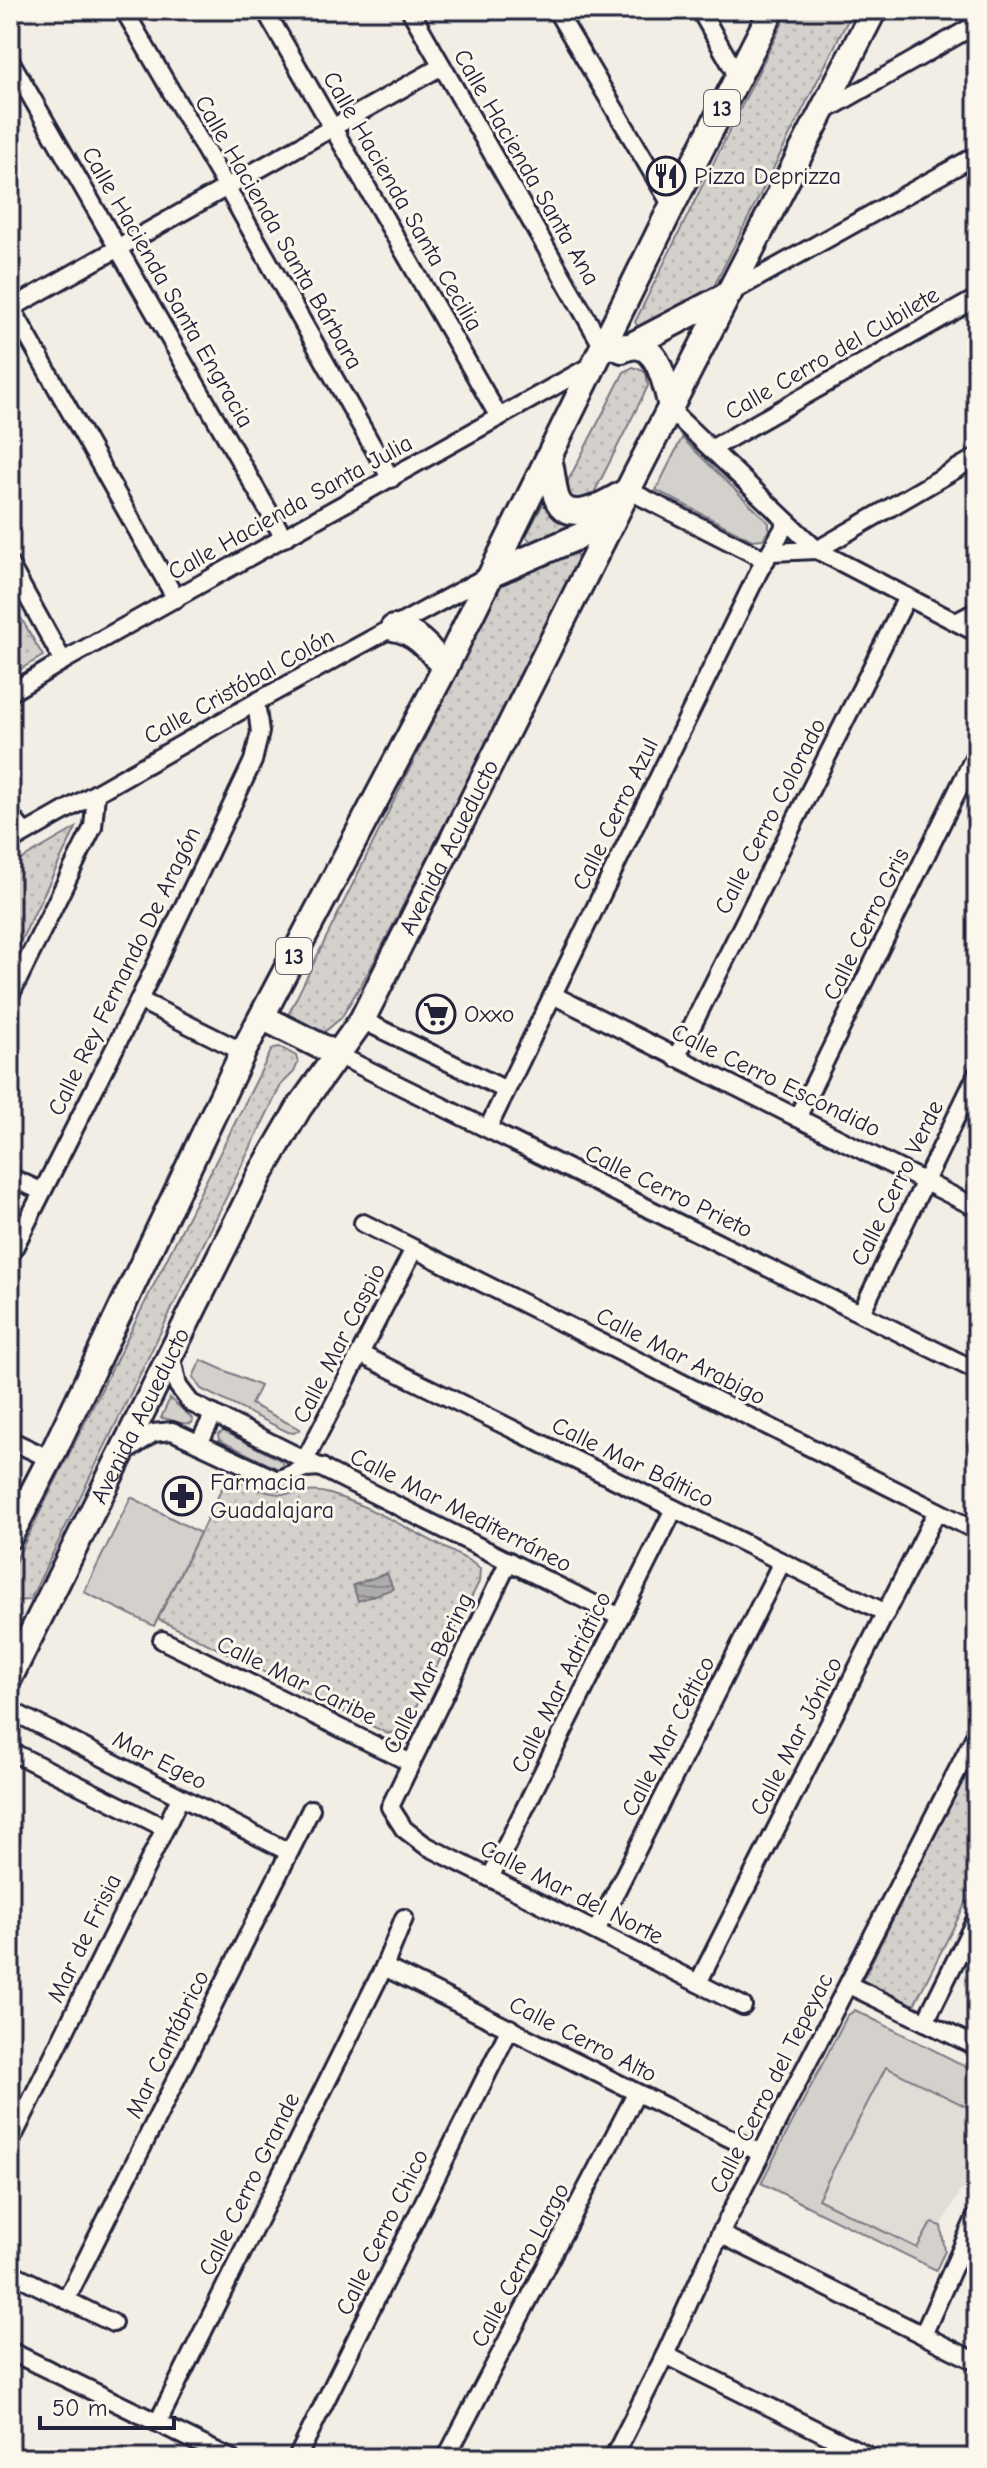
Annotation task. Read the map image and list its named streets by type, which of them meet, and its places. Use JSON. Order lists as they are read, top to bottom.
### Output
{
  "streets": {
    "main road": ["13", "Avenida Acueducto"],
    "street": [
      "Calle Hacienda Santa Ana",
      "Calle Hacienda Santa Cecilia",
      "Calle Hacienda Santa Bárbara",
      "Calle Hacienda Santa Engracia",
      "Calle Cerro del Cubilete",
      "Calle Hacienda Santa Julia",
      "Calle Cristóbal Colón",
      "Calle Cerro Azul",
      "Calle Cerro Colorado",
      "Calle Cerro Gris",
      "Calle Rey Fernando De Aragón",
      "Calle Cerro Escondido",
      "Calle Cerro Verde",
      "Calle Cerro Prieto",
      "Calle Mar Caspio",
      "Calle Mar Arabigo",
      "Calle Mar Báltico",
      "Calle Mar Mediterráneo",
      "Calle Mar Bering",
      "Calle Mar Caribe",
      "Calle Mar Adriático",
      "Calle Mar Céltico",
      "Calle Mar Jónico",
      "Mar Egeo",
      "Calle Mar del Norte",
      "Mar de Frisia",
      "Calle Cerro Alto",
      "Mar Cantábrico",
      "Calle Cerro del Tepeyac",
      "Calle Cerro Grande",
      "Calle Cerro Chico",
      "Calle Cerro Largo"
    ]
  },
  "crossings": [
    ["13", "Calle Hacienda Santa Ana"],
    ["13", "Calle Hacienda Santa Julia"],
    ["13", "Calle Cristóbal Colón"],
    ["Calle Hacienda Santa Ana", "Calle Hacienda Santa Julia"],
    ["Calle Hacienda Santa Cecilia", "Calle Hacienda Santa Julia"],
    ["Calle Hacienda Santa Bárbara", "Calle Hacienda Santa Julia"],
    ["Calle Hacienda Santa Engracia", "Calle Hacienda Santa Julia"],
    ["Calle Cristóbal Colón", "Calle Rey Fernando De Aragón"],
    ["Calle Cerro Azul", "Calle Cerro Escondido"],
    ["Calle Cerro Azul", "Calle Cerro Prieto"],
    ["Calle Cerro Colorado", "Calle Cerro Escondido"],
    ["Avenida Acueducto", "Calle Cerro Prieto"],
    ["Avenida Acueducto", "Calle Mar Mediterráneo"],
    ["Calle Cerro Gris", "Calle Cerro Escondido"],
    ["Calle Cerro Escondido", "Calle Cerro Verde"],
    ["Calle Cerro Verde", "Calle Cerro Prieto"],
    ["Calle Mar Caspio", "Calle Mar Arabigo"],
    ["Calle Mar Caspio", "Calle Mar Báltico"],
    ["Calle Mar Caspio", "Calle Mar Mediterráneo"],
    ["Calle Mar Arabigo", "Calle Mar Jónico"],
    ["Calle Mar Báltico", "Calle Mar Adriático"],
    ["Calle Mar Báltico", "Calle Mar Céltico"],
    ["Calle Mar Báltico", "Calle Mar Jónico"],
    ["Calle Mar Mediterráneo", "Calle Mar Bering"],
    ["Calle Mar Mediterráneo", "Calle Mar Adriático"],
    ["Calle Mar Bering", "Calle Mar Caribe"],
    ["Calle Mar Bering", "Calle Mar del Norte"],
    ["Calle Mar Adriático", "Calle Mar del Norte"],
    ["Calle Mar Céltico", "Calle Mar del Norte"],
    ["Calle Mar Jónico", "Calle Mar del Norte"],
    ["Mar Egeo", "Mar de Frisia"],
    ["Mar Egeo", "Mar Cantábrico"],
    ["Calle Cerro Alto", "Calle Cerro del Tepeyac"],
    ["Calle Cerro Alto", "Calle Cerro Grande"],
    ["Calle Cerro Alto", "Calle Cerro Chico"],
    ["Calle Cerro Alto", "Calle Cerro Largo"]
  ],
  "places": {
    "restaurant": ["Pizza Deprizza"],
    "supermarket": ["Oxxo"],
    "pharmacy": ["Farmacia Guadalajara"]
  },
  "scale_bar": "50 m"
}
